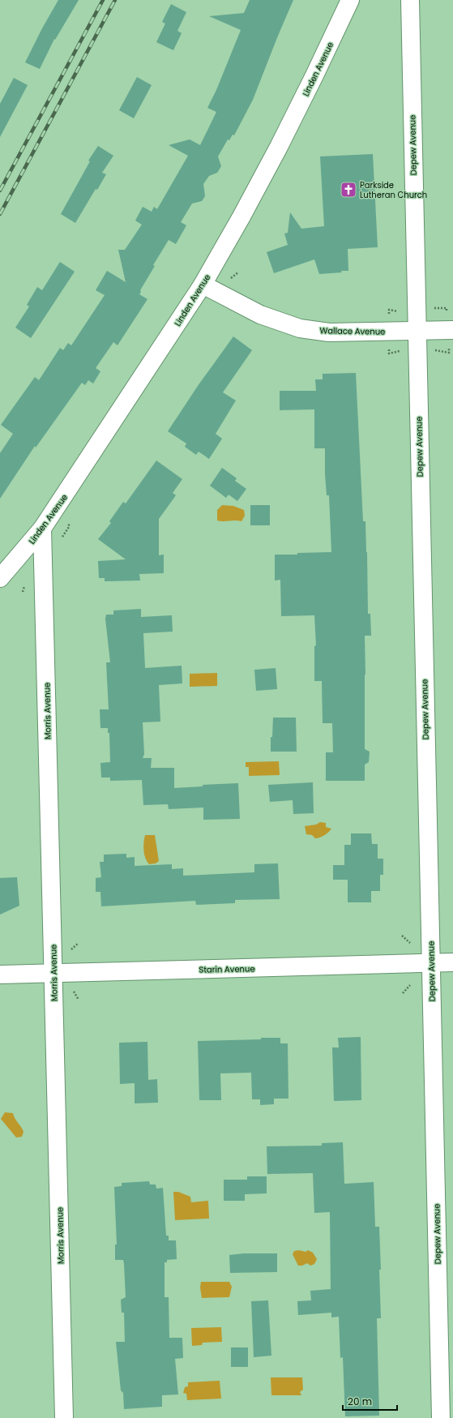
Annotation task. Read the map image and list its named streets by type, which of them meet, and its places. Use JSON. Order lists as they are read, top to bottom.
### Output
{
  "streets": {
    "street": [
      "Linden Avenue",
      "Depew Avenue",
      "Wallace Avenue",
      "Morris Avenue",
      "Starin Avenue"
    ]
  },
  "crossings": [
    ["Linden Avenue", "Wallace Avenue"],
    ["Linden Avenue", "Morris Avenue"],
    ["Depew Avenue", "Wallace Avenue"],
    ["Depew Avenue", "Starin Avenue"],
    ["Morris Avenue", "Starin Avenue"]
  ],
  "places": {
    "church": ["Parkside Lutheran Church"]
  },
  "scale_bar": "20 m"
}
